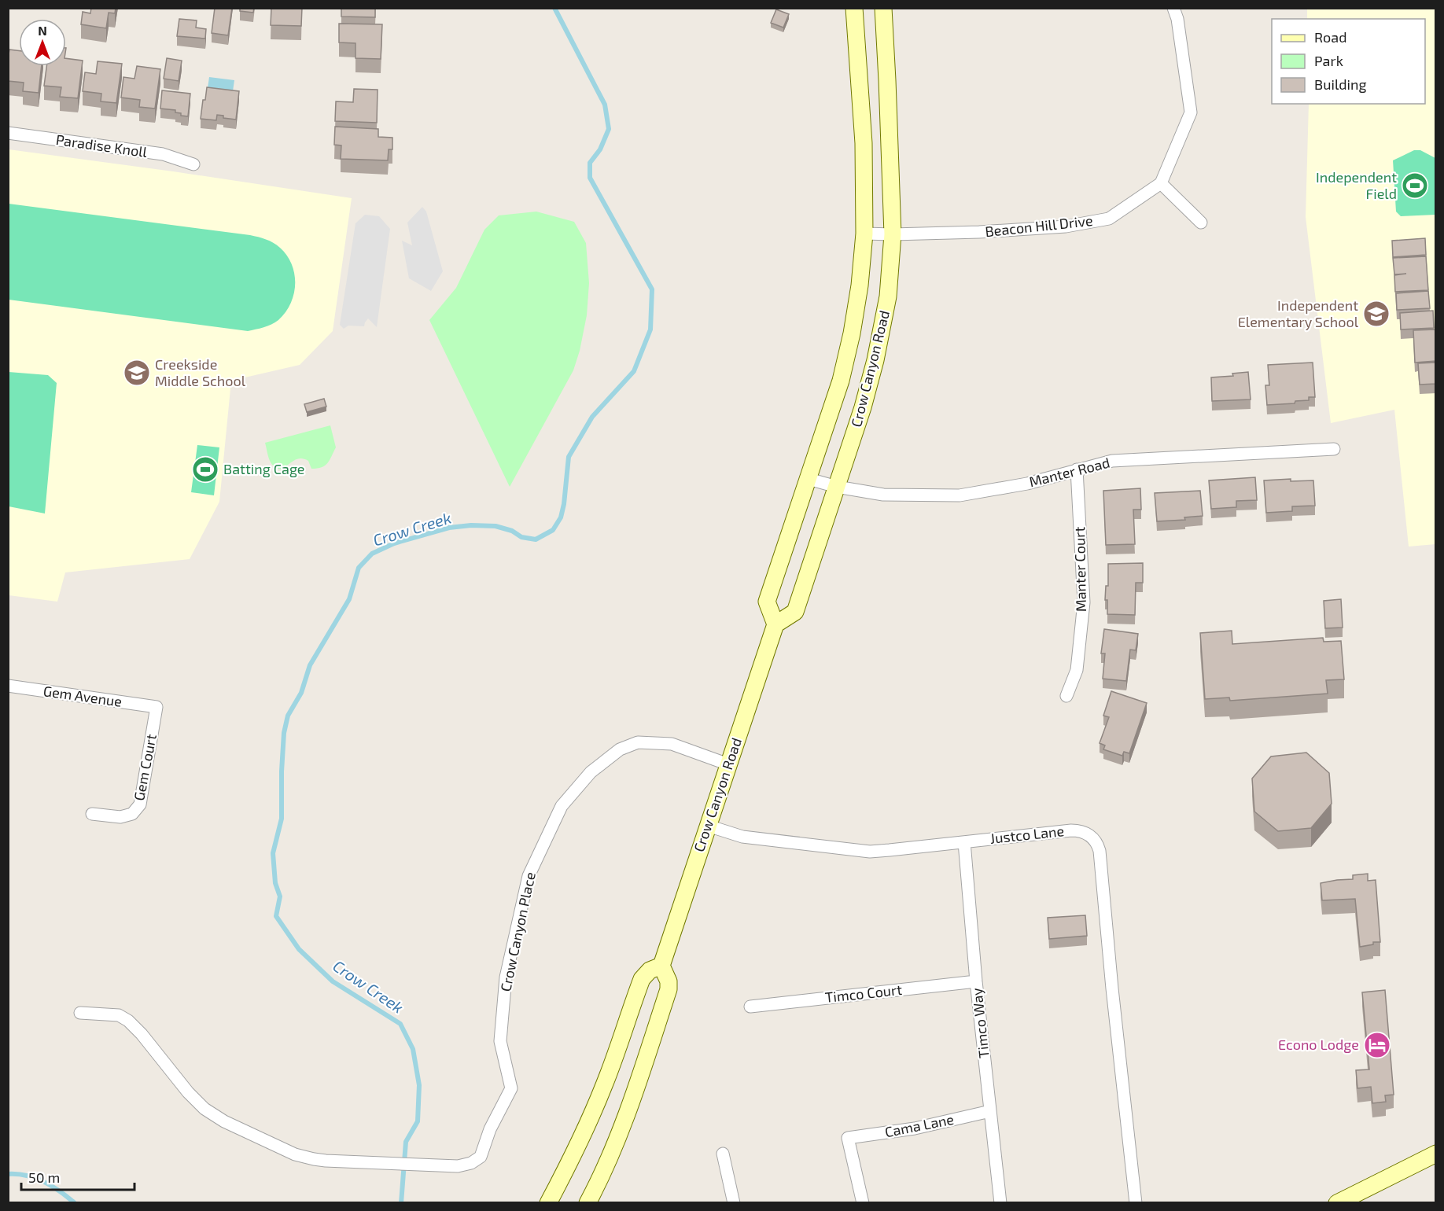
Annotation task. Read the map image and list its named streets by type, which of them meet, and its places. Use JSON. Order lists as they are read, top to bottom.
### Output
{
  "streets": {
    "main road": ["Crow Canyon Road"],
    "street": [
      "Paradise Knoll",
      "Beacon Hill Drive",
      "Manter Road",
      "Manter Court",
      "Gem Avenue",
      "Gem Court",
      "Justco Lane",
      "Crow Canyon Place",
      "Timco Court",
      "Timco Way",
      "Cama Lane"
    ]
  },
  "crossings": [
    ["Beacon Hill Drive", "Crow Canyon Road"],
    ["Crow Canyon Road", "Manter Road"],
    ["Crow Canyon Road", "Justco Lane"],
    ["Crow Canyon Road", "Crow Canyon Place"],
    ["Manter Road", "Manter Court"],
    ["Gem Avenue", "Gem Court"],
    ["Justco Lane", "Timco Way"],
    ["Timco Court", "Timco Way"],
    ["Timco Way", "Cama Lane"]
  ],
  "water": ["Crow Creek"],
  "places": {
    "sports": ["Independent Field", "Batting Cage"],
    "school or university": ["Independent Elementary School", "Creekside Middle School"],
    "hotel": ["Econo Lodge"]
  },
  "legend": ["Road", "Park", "Building"],
  "scale_bar": "50 m",
  "north": "top"
}
